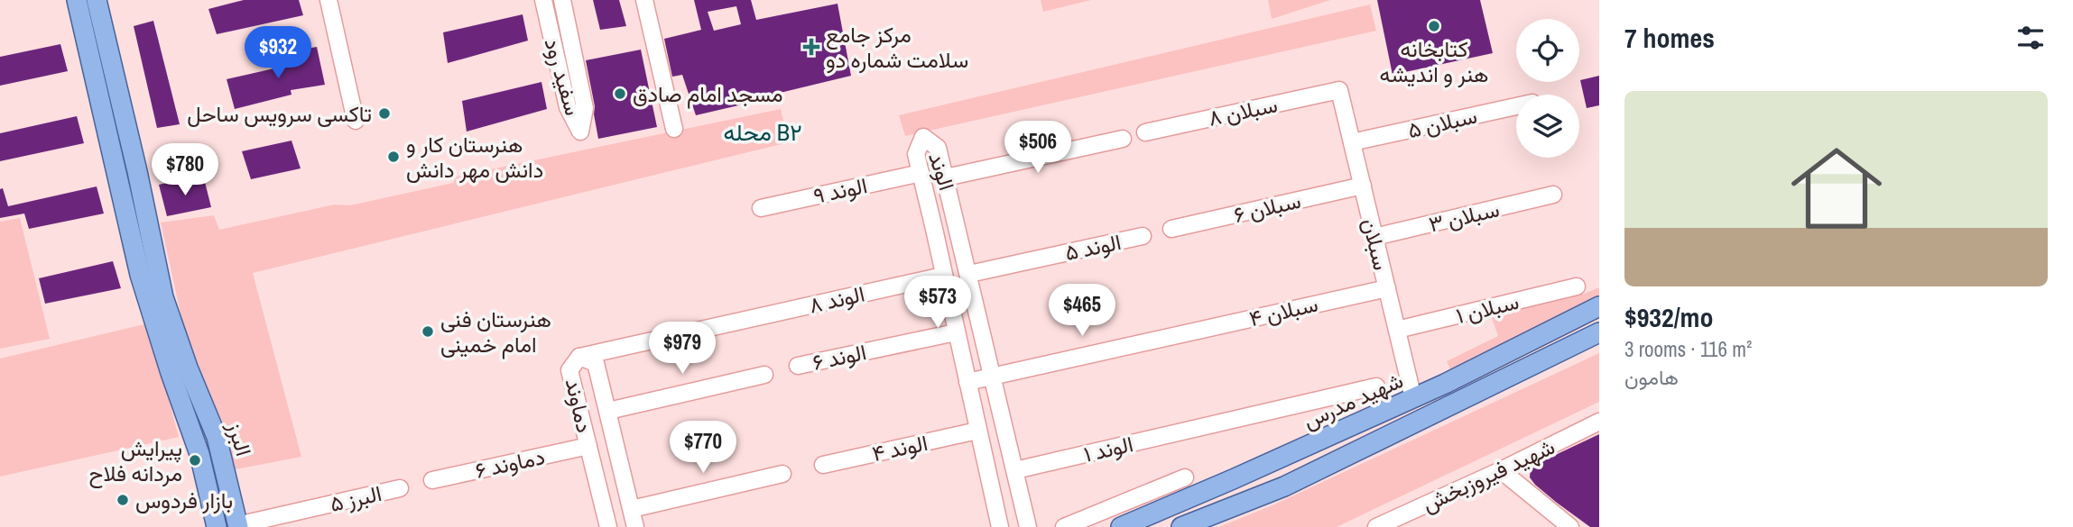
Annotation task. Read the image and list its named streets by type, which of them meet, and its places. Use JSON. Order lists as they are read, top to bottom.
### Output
{
  "streets": {
    "main road": ["شهید مدرس", "البرز"],
    "street": [
      "سفید رود",
      "سبلان ۸",
      "سبلان ۵",
      "الوند",
      "الوند ۹",
      "سبلان ۶",
      "سبلان ۳",
      "سبلان",
      "الوند ۵",
      "الوند ۸",
      "سبلان ۱",
      "سبلان ۴",
      "الوند ۶",
      "دماوند",
      "الوند ۴",
      "الوند ۱",
      "دماوند ۶",
      "شهید فیروزبخش",
      "البرز ۵"
    ]
  },
  "crossings": [
    ["سبلان ۸", "سبلان"],
    ["سبلان ۵", "سبلان"],
    ["الوند", "الوند ۹"],
    ["الوند", "الوند ۵"],
    ["الوند", "الوند ۸"],
    ["الوند", "سبلان ۴"],
    ["الوند", "الوند ۶"],
    ["الوند", "الوند ۴"],
    ["الوند", "الوند ۱"],
    ["سبلان ۶", "سبلان"],
    ["سبلان ۳", "سبلان"],
    ["سبلان", "سبلان ۱"],
    ["سبلان", "سبلان ۴"],
    ["سبلان", "شهید مدرس"],
    ["الوند ۸", "دماوند"],
    ["دماوند", "دماوند ۶"],
    ["البرز", "البرز ۵"]
  ],
  "districts": ["محله B۲"],
  "places": {
    "other": [
      "کتابخانه هنر و اندیشه",
      "مسجد امام صادق",
      "تاکسی سرویس ساحل",
      "هنرستان کار و دانش مهر دانش",
      "هنرستان فنی امام خمینی",
      "پیرایش مردانه فلاح",
      "بازار فردوس"
    ],
    "health": ["مرکز جامع سلامت شماره دو"]
  },
  "page": {
    "heading": "7 homes",
    "price": [
      "$932",
      "$506",
      "$780",
      "$573",
      "$465",
      "$979",
      "$770"
    ],
    "list": [
      {
        "name": "$932/mo",
        "note": "3 rooms · 116 m² · هامون"
      }
    ]
  }
}
